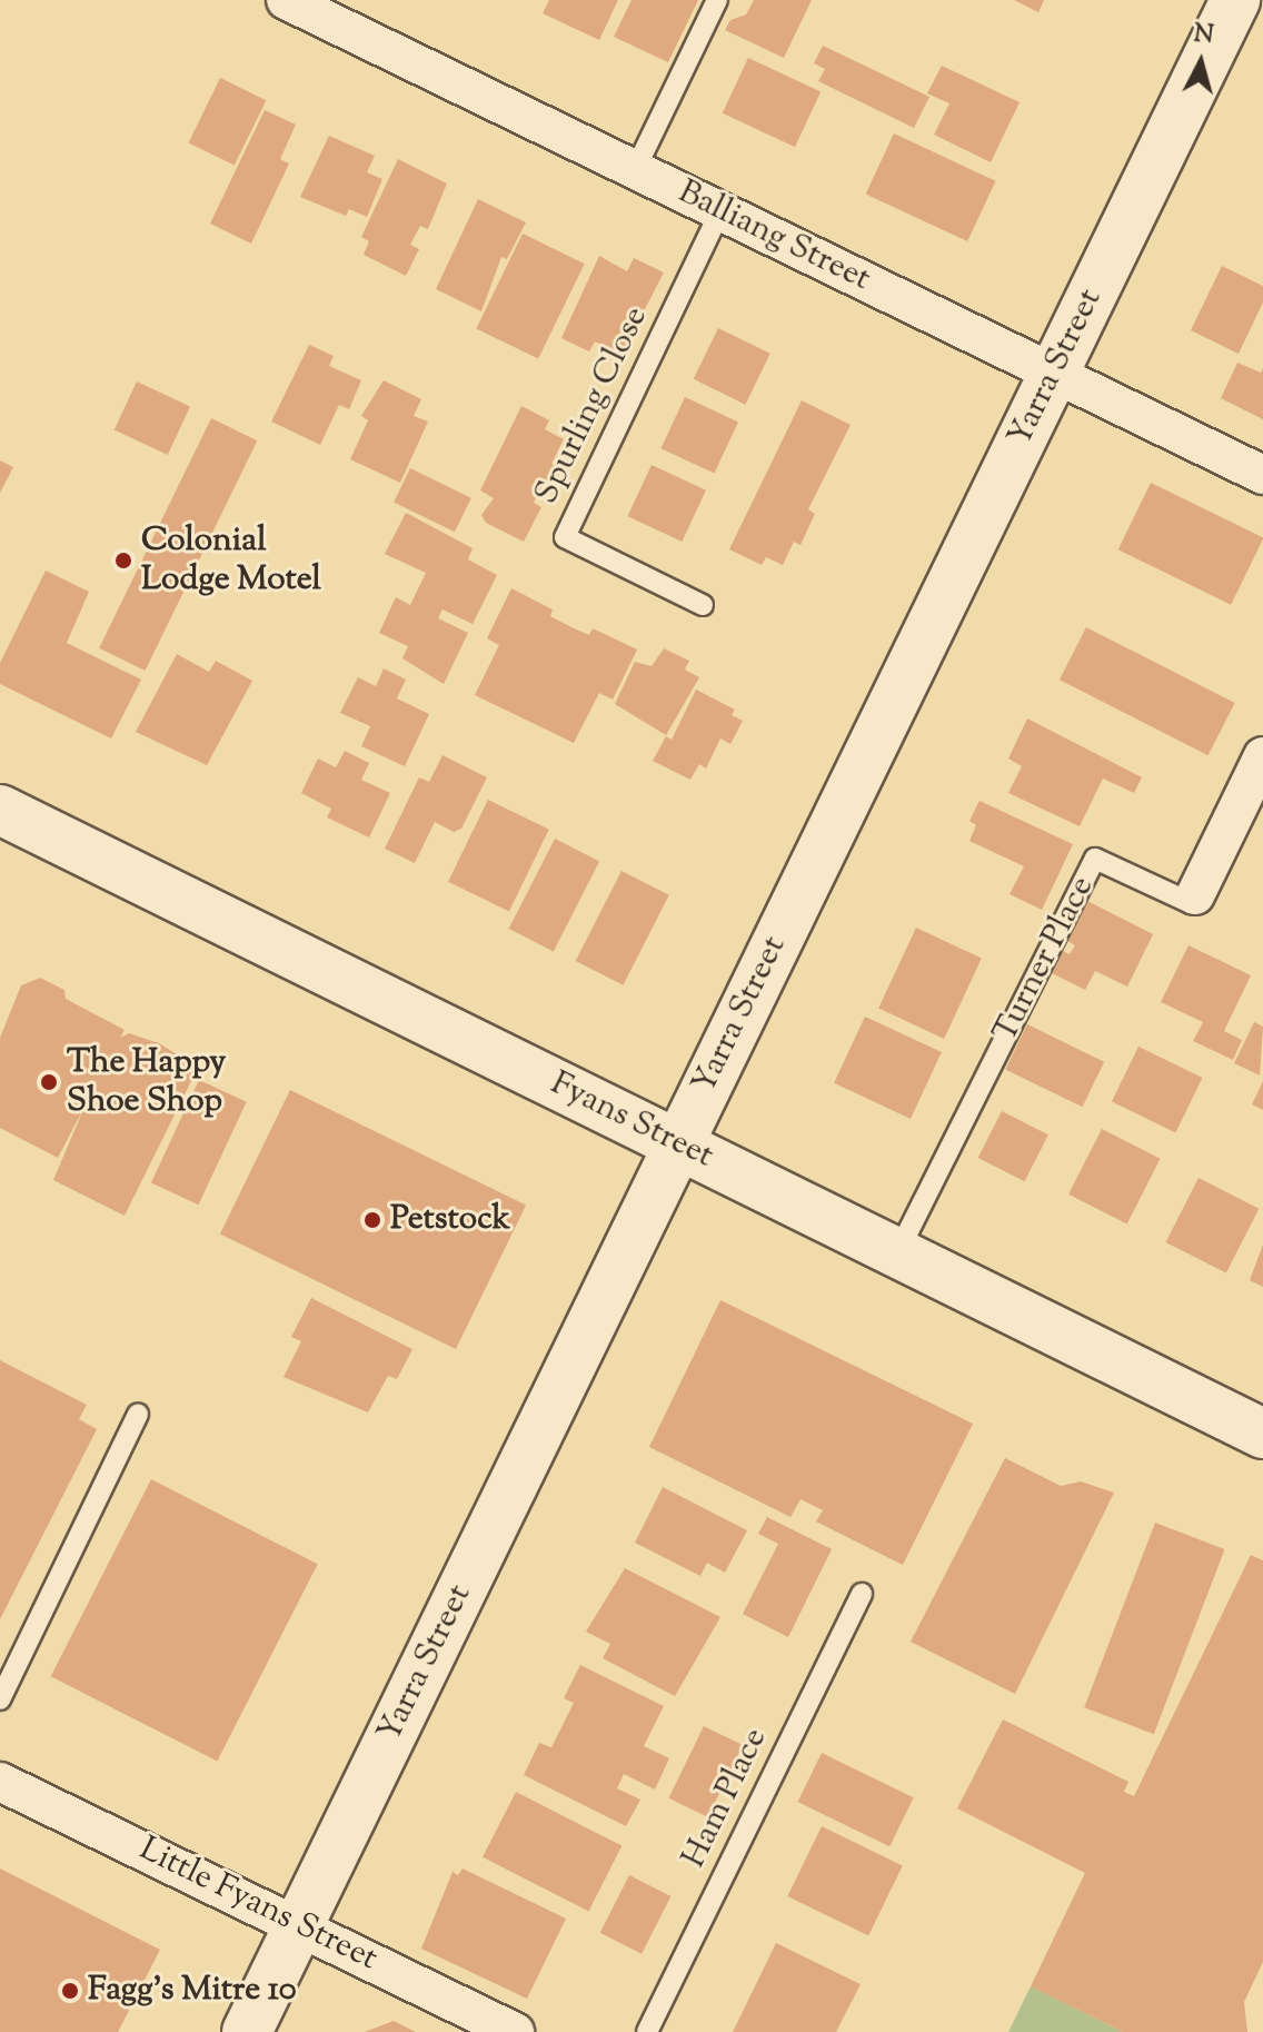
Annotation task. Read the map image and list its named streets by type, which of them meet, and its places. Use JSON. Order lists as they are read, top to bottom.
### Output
{
  "streets": {
    "street": [
      "Balliang Street",
      "Yarra Street",
      "Turner Place",
      "Fyans Street",
      "Little Fyans Street"
    ],
    "lane": ["Spurling Close", "Ham Place"]
  },
  "crossings": [
    ["Balliang Street", "Yarra Street"],
    ["Balliang Street", "Spurling Close"],
    ["Yarra Street", "Fyans Street"],
    ["Yarra Street", "Little Fyans Street"],
    ["Turner Place", "Fyans Street"]
  ],
  "places": [
    "Colonial Lodge Motel",
    "The Happy Shoe Shop",
    "Petstock",
    "Fagg's Mitre 10"
  ],
  "north": "top"
}
